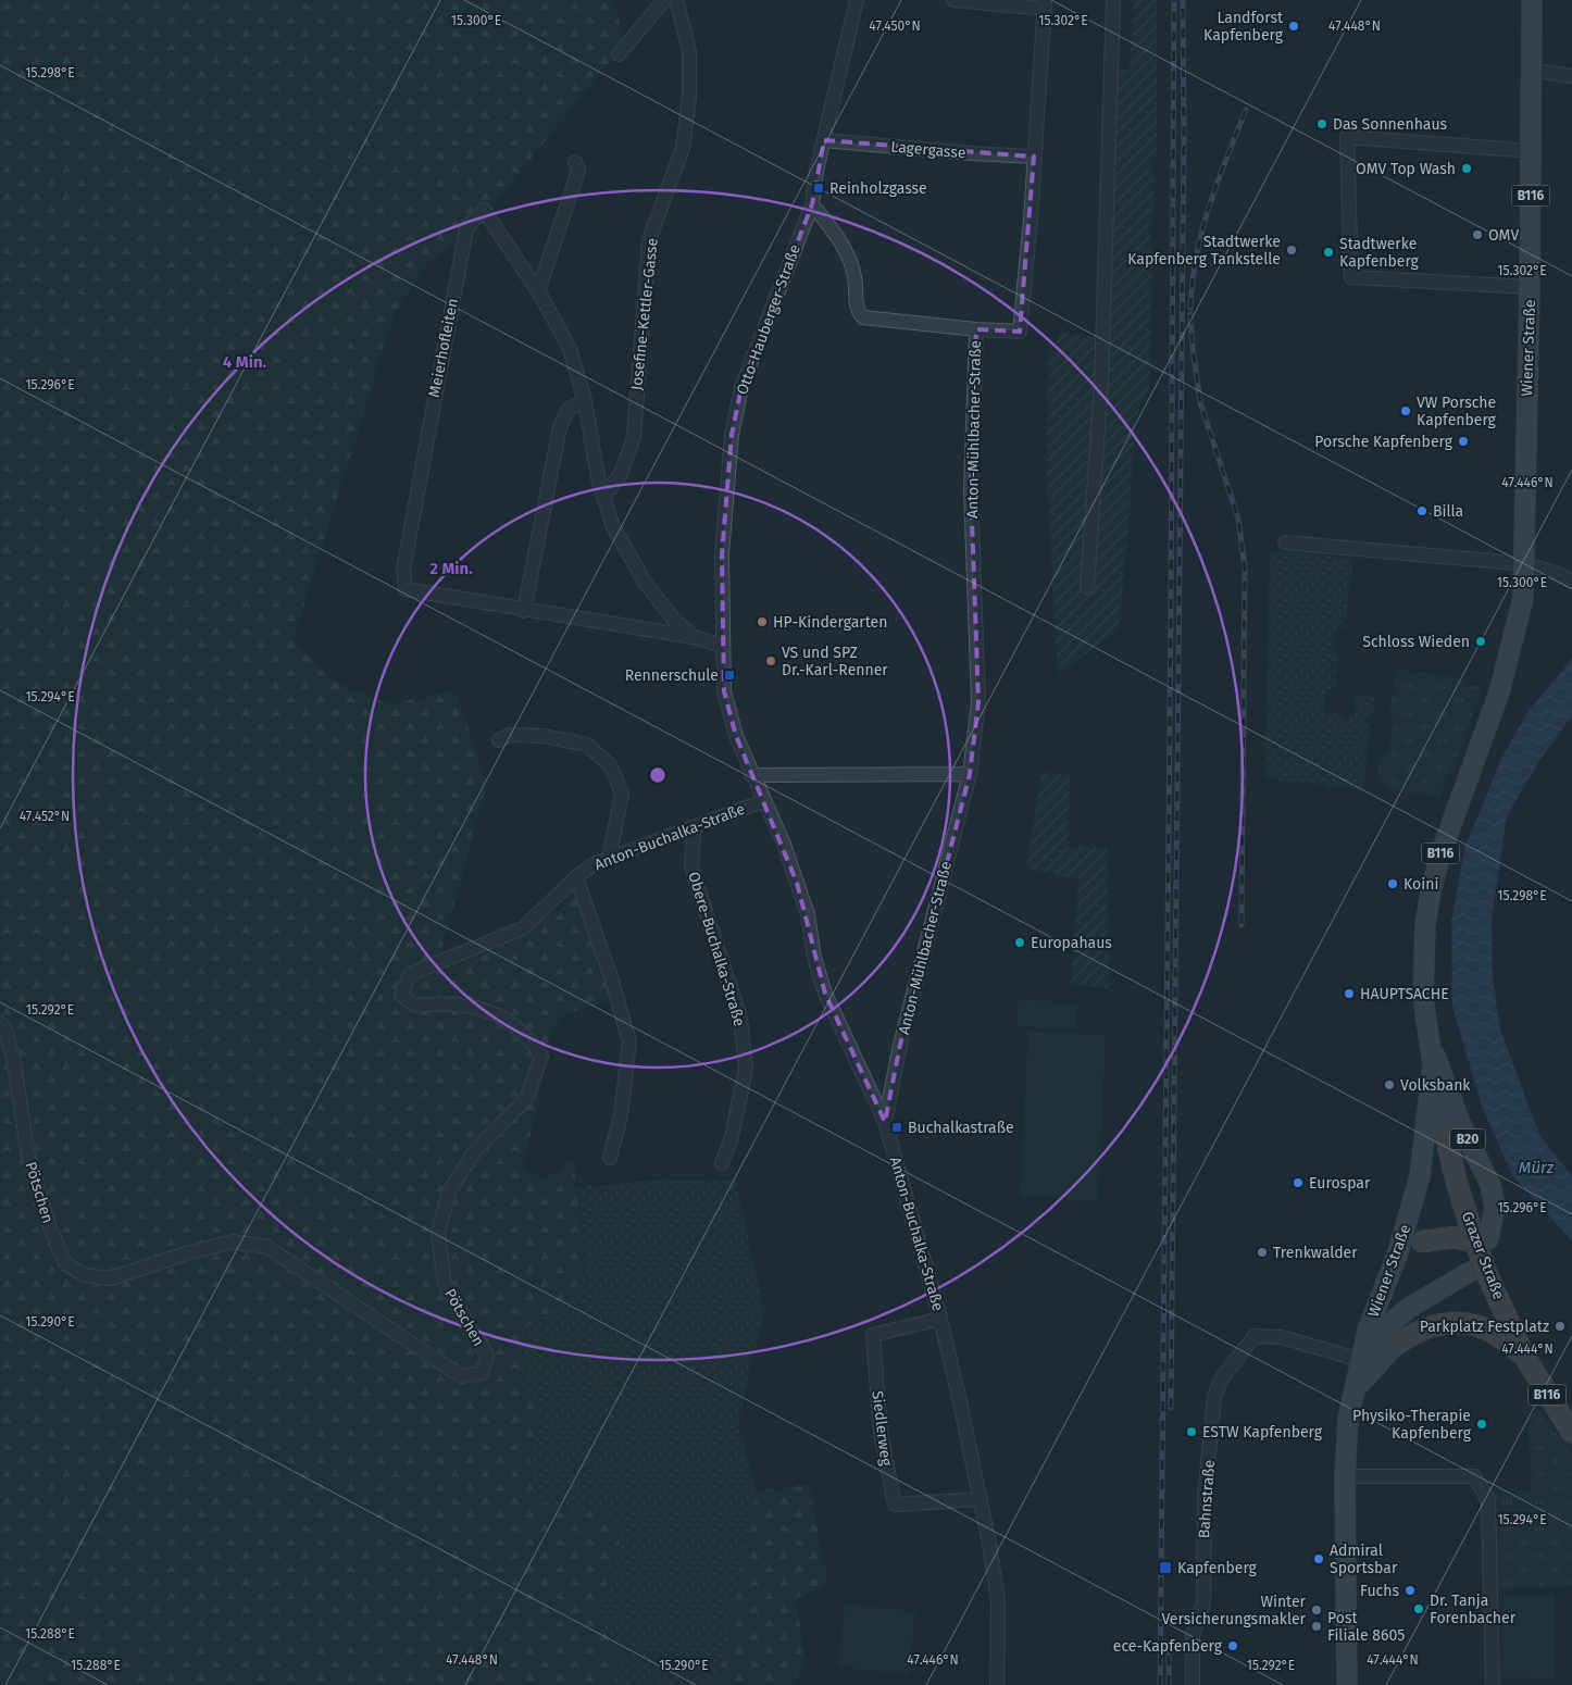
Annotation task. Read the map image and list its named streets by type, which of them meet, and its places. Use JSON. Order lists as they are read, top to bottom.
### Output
{
  "streets": {
    "highway": ["B116", "Grazer Straße"],
    "main road": ["Wiener Straße", "B20"],
    "street": [
      "Lagergasse",
      "Josefine-Kettler-Gasse",
      "Otto-Hauberger-Straße",
      "Meierhofleiten",
      "Anton-Mühlbacher-Straße",
      "Anton-Buchalka-Straße",
      "Obere-Buchalka-Straße",
      "Pötschen",
      "Siedlerweg",
      "Bahnstraße"
    ]
  },
  "crossings": [
    ["Lagergasse", "Otto-Hauberger-Straße"],
    ["Lagergasse", "Anton-Mühlbacher-Straße"],
    ["B116", "Grazer Straße"],
    ["Josefine-Kettler-Gasse", "Meierhofleiten"],
    ["Otto-Hauberger-Straße", "Meierhofleiten"],
    ["Otto-Hauberger-Straße", "Anton-Buchalka-Straße"],
    ["Meierhofleiten", "Anton-Buchalka-Straße"],
    ["Wiener Straße", "Grazer Straße"],
    ["Wiener Straße", "Bahnstraße"],
    ["Anton-Mühlbacher-Straße", "Anton-Buchalka-Straße"],
    ["Anton-Buchalka-Straße", "Obere-Buchalka-Straße"],
    ["Anton-Buchalka-Straße", "Pötschen"],
    ["Anton-Buchalka-Straße", "Siedlerweg"]
  ],
  "water": ["Mürz"],
  "places": {
    "other": [
      "Landforst Kapfenberg",
      "Das Sonnenhaus",
      "OMV Top Wash",
      "OMV",
      "Stadtwerke Kapfenberg Tankstelle",
      "Stadtwerke Kapfenberg",
      "VW Porsche Kapfenberg",
      "Porsche Kapfenberg",
      "Billa",
      "HP-Kindergarten",
      "Schloss Wieden",
      "VS und SPZ Dr.-Karl-Renner",
      "Koini",
      "Europahaus",
      "HAUPTSACHE",
      "Volksbank",
      "Eurospar",
      "Trenkwalder",
      "Parkplatz Festplatz",
      "Physiko-Therapie Kapfenberg",
      "ESTW Kapfenberg",
      "Admiral Sportsbar",
      "Fuchs",
      "Dr. Tanja Forenbacher",
      "Winter Versicherungsmakler",
      "Post Filiale 8605",
      "ece-Kapfenberg"
    ],
    "transit": [
      "Reinholzgasse",
      "Rennerschule",
      "Buchalkastraße",
      "Kapfenberg"
    ]
  },
  "coordinates": [
    "15.300°E",
    "15.302°E",
    "47.450°N",
    "47.448°N",
    "15.298°E",
    "15.296°E",
    "47.446°N",
    "15.294°E",
    "47.452°N",
    "15.292°E",
    "15.290°E",
    "47.444°N",
    "15.288°E"
  ],
  "rings": ["4 Min.", "2 Min."]
}
